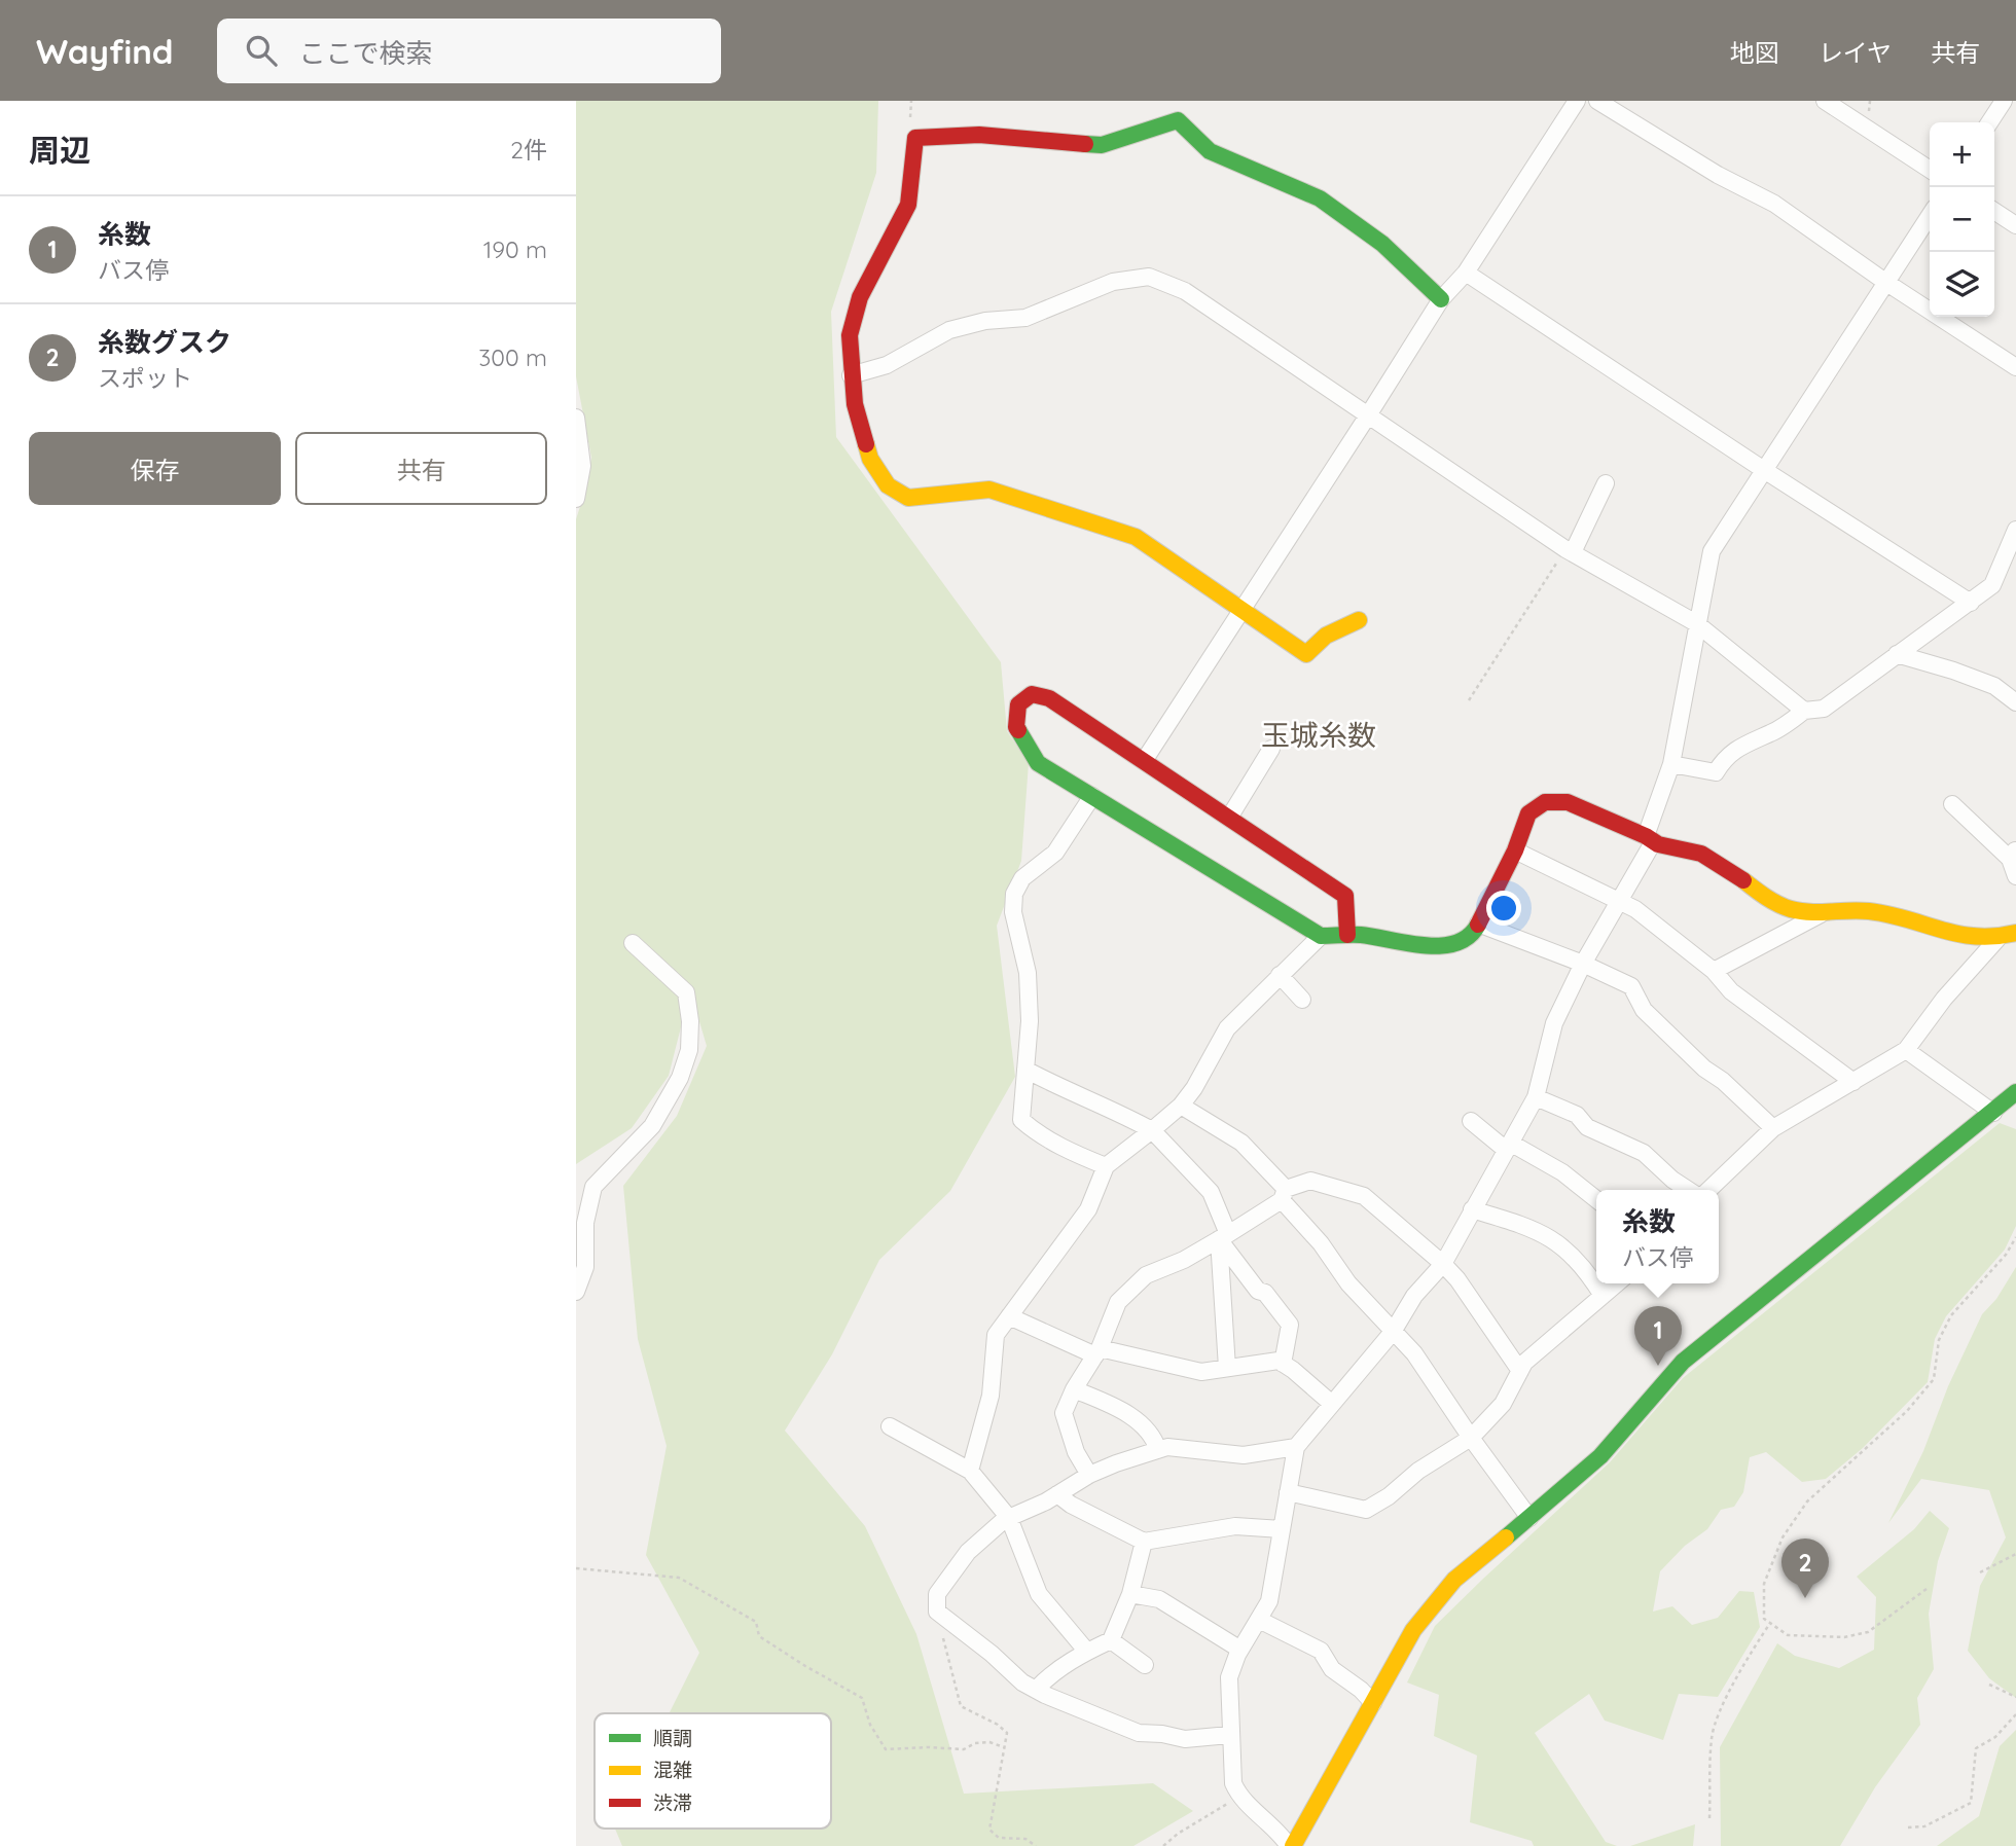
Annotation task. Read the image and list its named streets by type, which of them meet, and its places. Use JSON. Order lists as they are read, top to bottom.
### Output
{
  "districts": ["玉城糸数"],
  "legend": ["順調", "混雑", "渋滞"],
  "page": {
    "header": "Wayfind",
    "search": "ここで検索",
    "nav": ["地図", "レイヤ", "共有"],
    "heading": ["周辺", "2件"],
    "map_buttons": ["+", "−"],
    "list": [
      {
        "mark": "1",
        "name": "糸数",
        "note": "バス停",
        "value": "190 m"
      },
      {
        "mark": "2",
        "name": "糸数グスク",
        "note": "スポット",
        "value": "300 m"
      }
    ],
    "buttons": ["保存", "共有"],
    "popup": ["糸数", "バス停"],
    "pins": ["1", "2"]
  }
}
